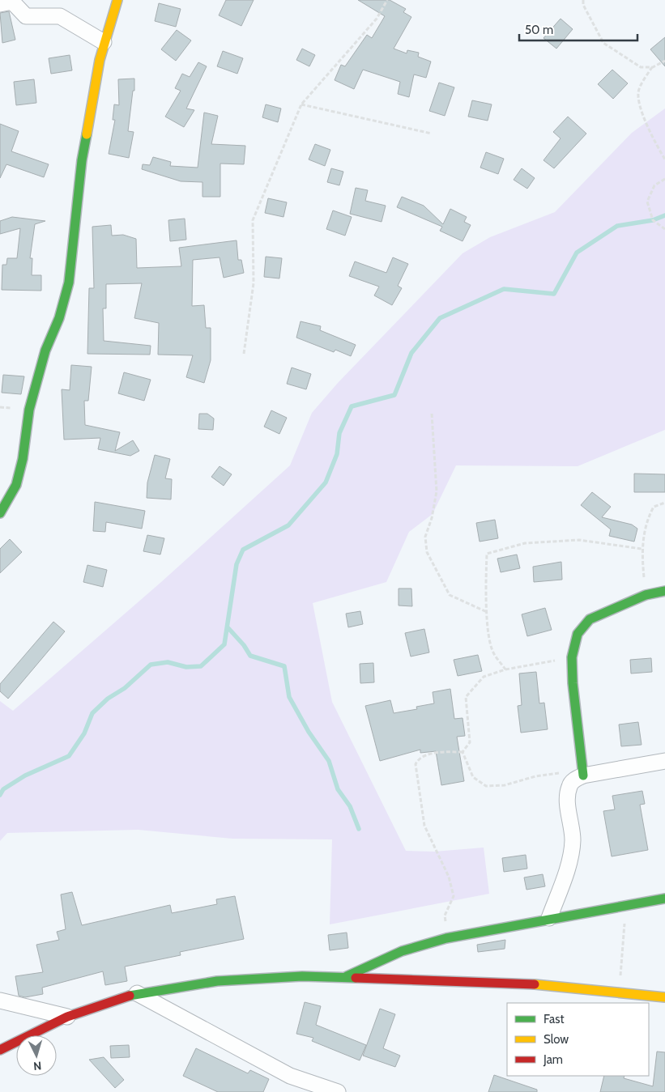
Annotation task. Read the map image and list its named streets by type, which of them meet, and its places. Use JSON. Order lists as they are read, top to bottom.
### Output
{
  "legend": ["Fast", "Slow", "Jam"],
  "scale_bar": "50 m",
  "north": "bottom"
}
